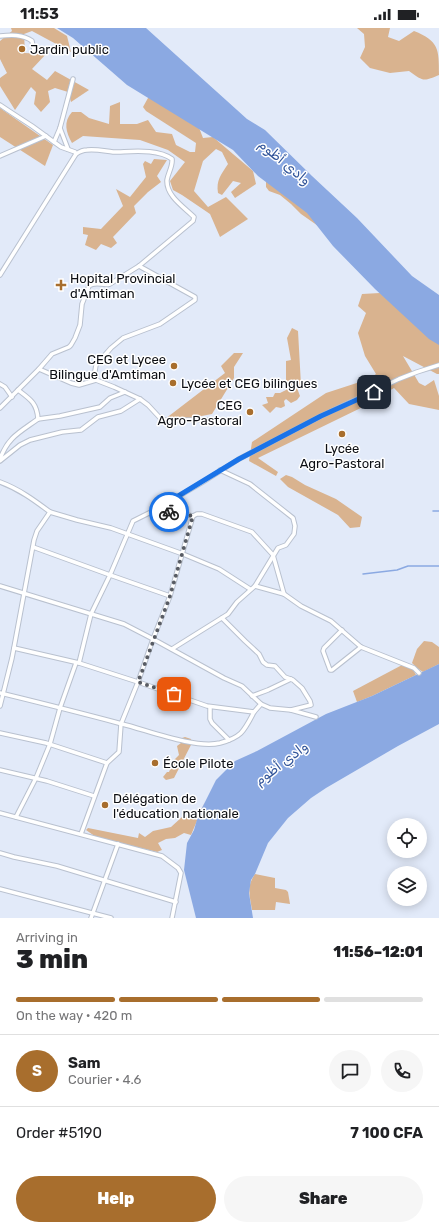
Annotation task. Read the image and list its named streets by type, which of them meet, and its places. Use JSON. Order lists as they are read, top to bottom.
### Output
{
  "water": ["وادي أظوم"],
  "places": {
    "other": [
      "Jardin public",
      "CEG et Lycee Bilingue d'Amtiman",
      "Lycée et CEG bilingues",
      "CEG Agro-Pastoral",
      "Lycée Agro-Pastoral",
      "École Pilote",
      "Délégation de l'éducation nationale"
    ],
    "health": ["Hopital Provincial d'Amtiman"]
  },
  "page": {
    "status": "11:53",
    "heading": ["3 min", "Arriving in", "11:56–12:01"],
    "panel": [
      "Sam",
      "Courier · 4.6",
      "Order #5190",
      "7 100 CFA"
    ],
    "bar": "On the way · 420 m",
    "round": "S",
    "buttons": ["Help", "Share"]
  }
}
